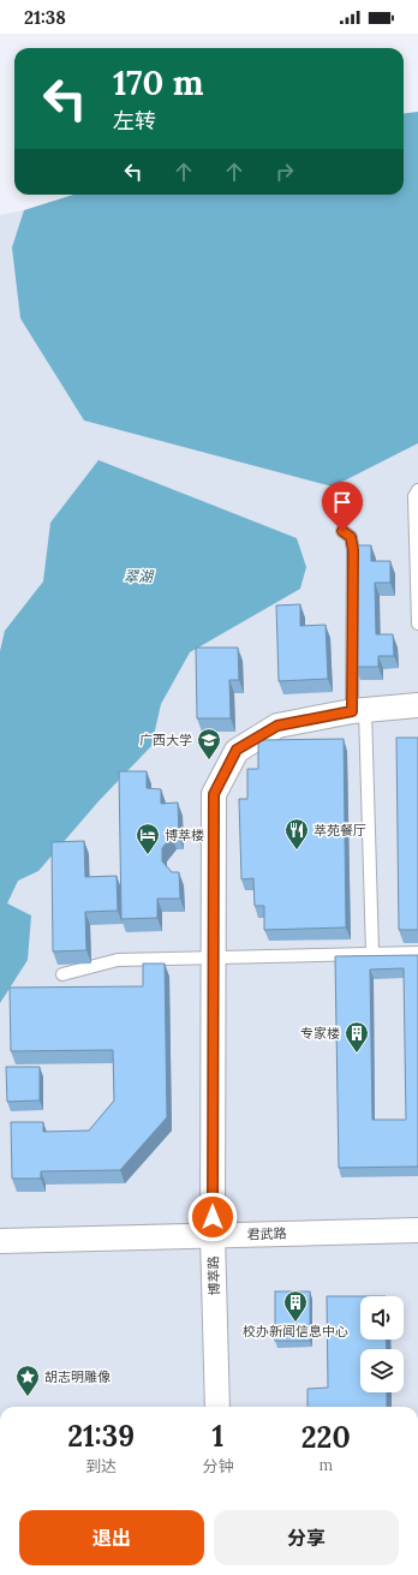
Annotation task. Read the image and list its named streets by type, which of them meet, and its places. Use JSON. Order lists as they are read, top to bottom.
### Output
{
  "streets": {
    "street": ["君武路", "博萃路"]
  },
  "crossings": [
    ["君武路", "博萃路"]
  ],
  "water": ["翠湖"],
  "places": {
    "school or university": ["广西大学"],
    "restaurant": ["萃苑餐厅"],
    "hotel": ["博萃楼"],
    "building": ["专家楼", "校办新闻信息中心"],
    "place": ["胡志明雕像"]
  },
  "page": {
    "status": "21:38",
    "turn": ["170 m", "左转"],
    "eta": [
      "21:39",
      "到达",
      "1",
      "分钟",
      "220",
      "m"
    ],
    "buttons": ["退出", "分享"]
  }
}
